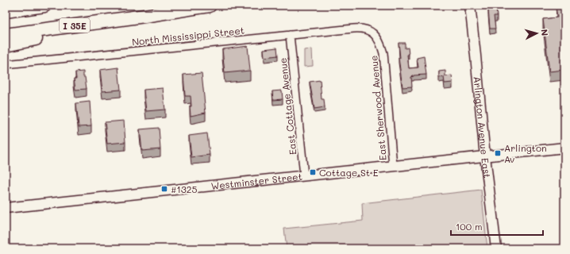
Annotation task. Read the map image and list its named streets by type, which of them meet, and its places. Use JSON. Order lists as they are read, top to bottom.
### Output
{
  "streets": {
    "highway": ["I 35E"],
    "street": [
      "North Mississippi Street",
      "East Cottage Avenue",
      "East Sherwood Avenue",
      "Arlington Avenue East",
      "Westminster Street"
    ]
  },
  "crossings": [
    ["North Mississippi Street", "East Cottage Avenue"],
    ["North Mississippi Street", "East Sherwood Avenue"],
    ["East Cottage Avenue", "Westminster Street"],
    ["East Sherwood Avenue", "Westminster Street"],
    ["Arlington Avenue East", "Westminster Street"]
  ],
  "places": {
    "transit": ["Arlington Av", "Cottage St E", "#1325"]
  },
  "scale_bar": "100 m",
  "north": "right"
}
